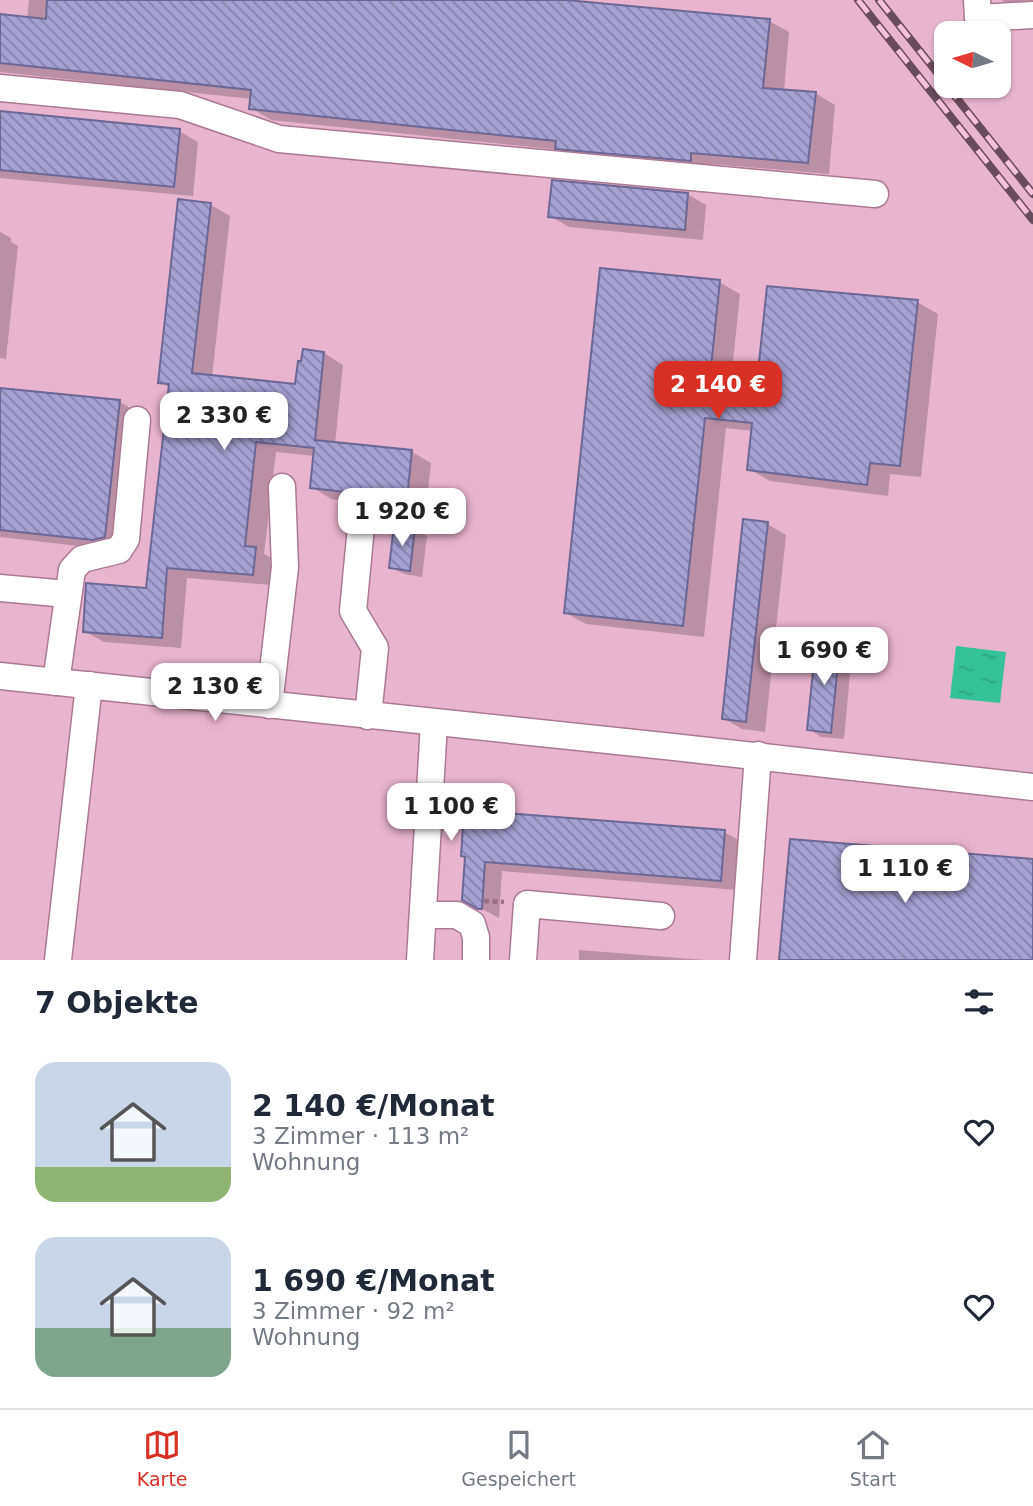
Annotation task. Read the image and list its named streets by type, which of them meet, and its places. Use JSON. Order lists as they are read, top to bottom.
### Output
{
  "north": "left",
  "page": {
    "price": [
      "2 140 €",
      "2 330 €",
      "1 920 €",
      "1 690 €",
      "2 130 €",
      "1 100 €",
      "1 110 €"
    ],
    "heading": "7 Objekte",
    "list": [
      {
        "name": "2 140 €/Monat",
        "note": "3 Zimmer · 113 m² · Wohnung"
      },
      {
        "name": "1 690 €/Monat",
        "note": "3 Zimmer · 92 m² · Wohnung"
      }
    ],
    "tabs": ["Karte", "Gespeichert", "Start"]
  }
}
